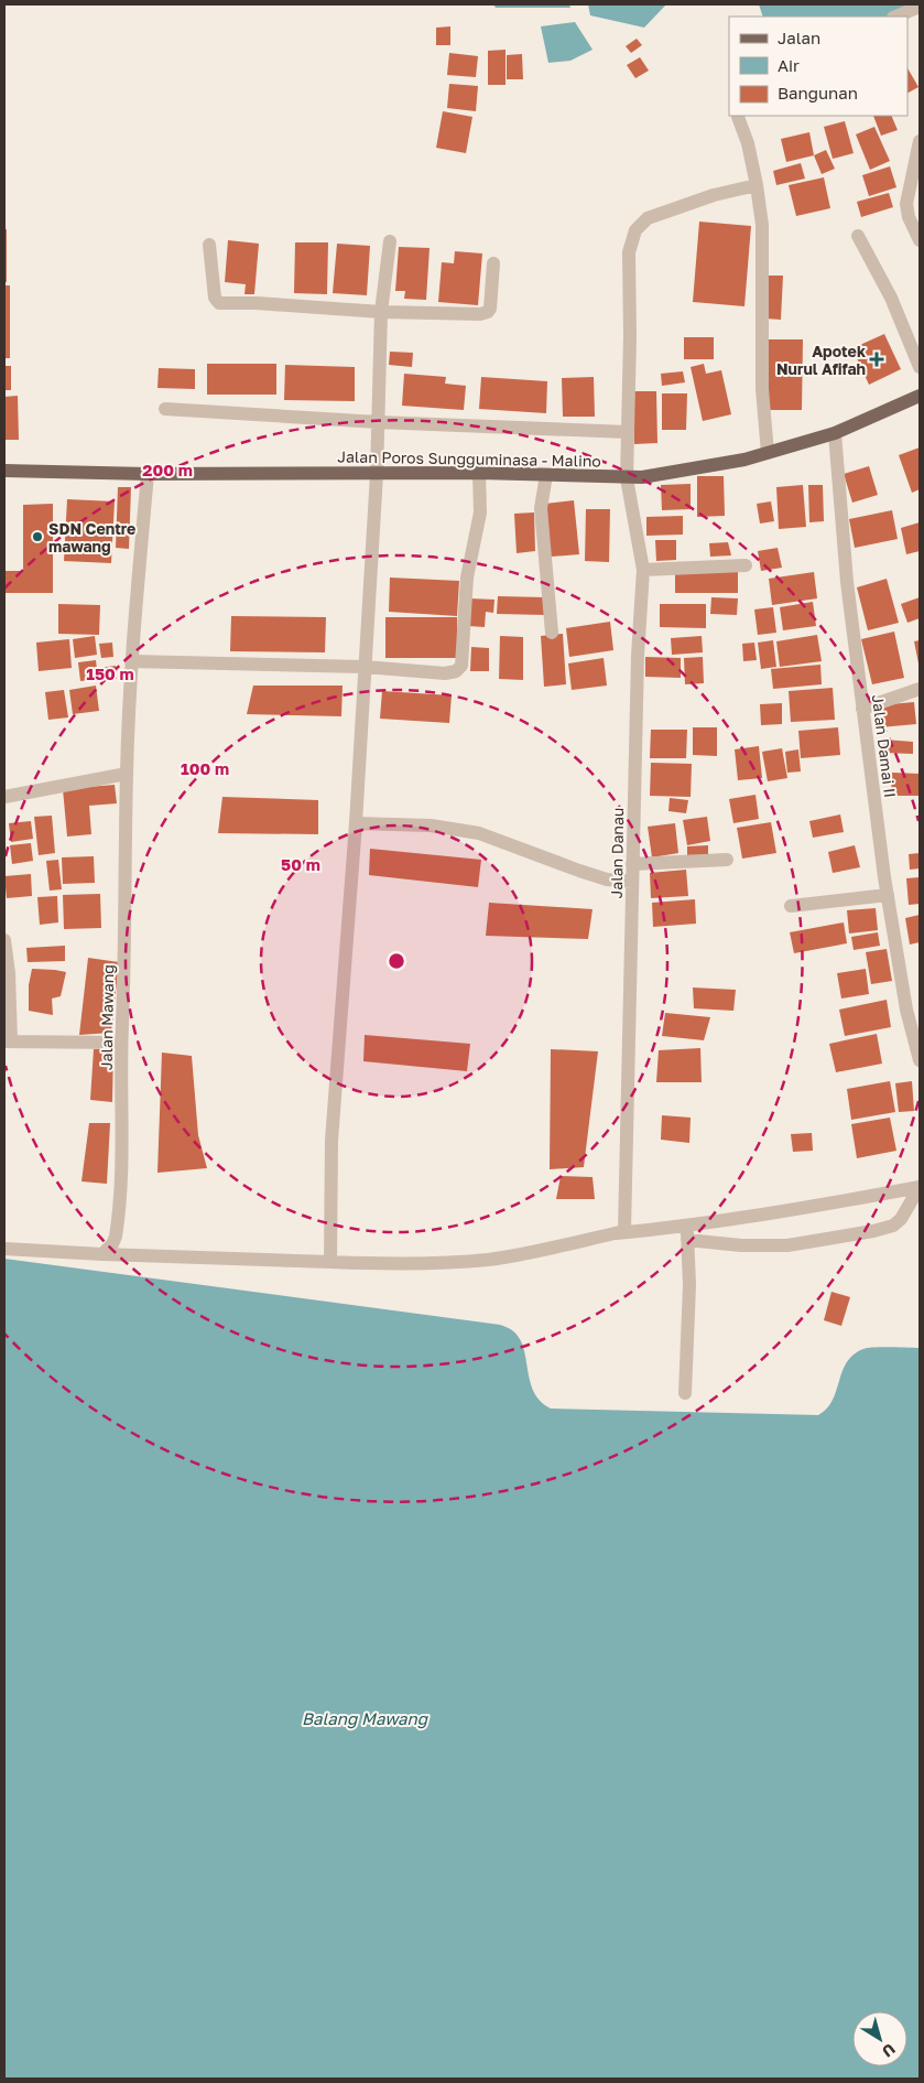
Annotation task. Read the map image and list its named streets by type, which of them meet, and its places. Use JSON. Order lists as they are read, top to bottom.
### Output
{
  "streets": {
    "main road": ["Jalan Poros Sungguminasa - Malino"],
    "street": ["Jalan Damai II", "Jalan Danau", "Jalan Mawang"]
  },
  "crossings": [
    ["Jalan Poros Sungguminasa - Malino", "Jalan Damai II"],
    ["Jalan Poros Sungguminasa - Malino", "Jalan Danau"],
    ["Jalan Poros Sungguminasa - Malino", "Jalan Mawang"]
  ],
  "water": ["Balang Mawang"],
  "places": {
    "health": ["Apotek Nurul Afifah"],
    "other": ["SDN Centre mawang"]
  },
  "legend": ["Jalan", "Air", "Bangunan"],
  "north": "bottom right",
  "rings": [
    "200 m",
    "150 m",
    "100 m",
    "50 m"
  ]
}
